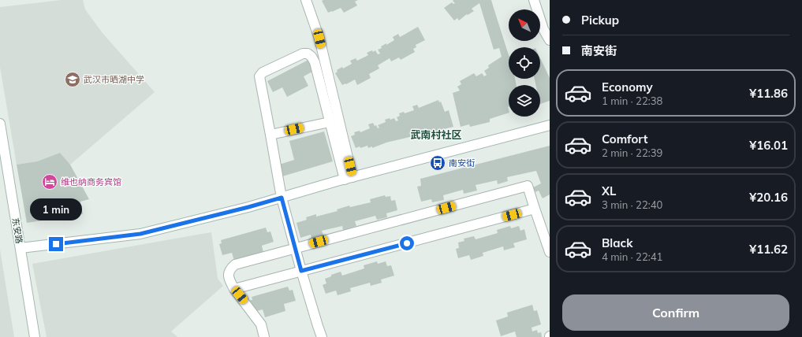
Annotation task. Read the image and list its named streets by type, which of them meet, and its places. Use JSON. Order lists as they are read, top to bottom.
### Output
{
  "streets": {
    "street": ["东安路"]
  },
  "districts": ["武南村社区"],
  "places": {
    "school or university": ["武汉市晒湖中学"],
    "bus stop": ["南安街"],
    "hotel": ["维也纳商务宾馆"]
  },
  "north": "top left",
  "page": {
    "banner": ["Pickup", "南安街"],
    "list": [
      {
        "name": "Economy",
        "note": "1 min · 22:38",
        "value": "¥11.86"
      },
      {
        "name": "Comfort",
        "note": "2 min · 22:39",
        "value": "¥16.01"
      },
      {
        "name": "XL",
        "note": "3 min · 22:40",
        "value": "¥20.16"
      },
      {
        "name": "Black",
        "note": "4 min · 22:41",
        "value": "¥11.62"
      }
    ],
    "bubble": "1 min",
    "buttons": "Confirm"
  }
}
